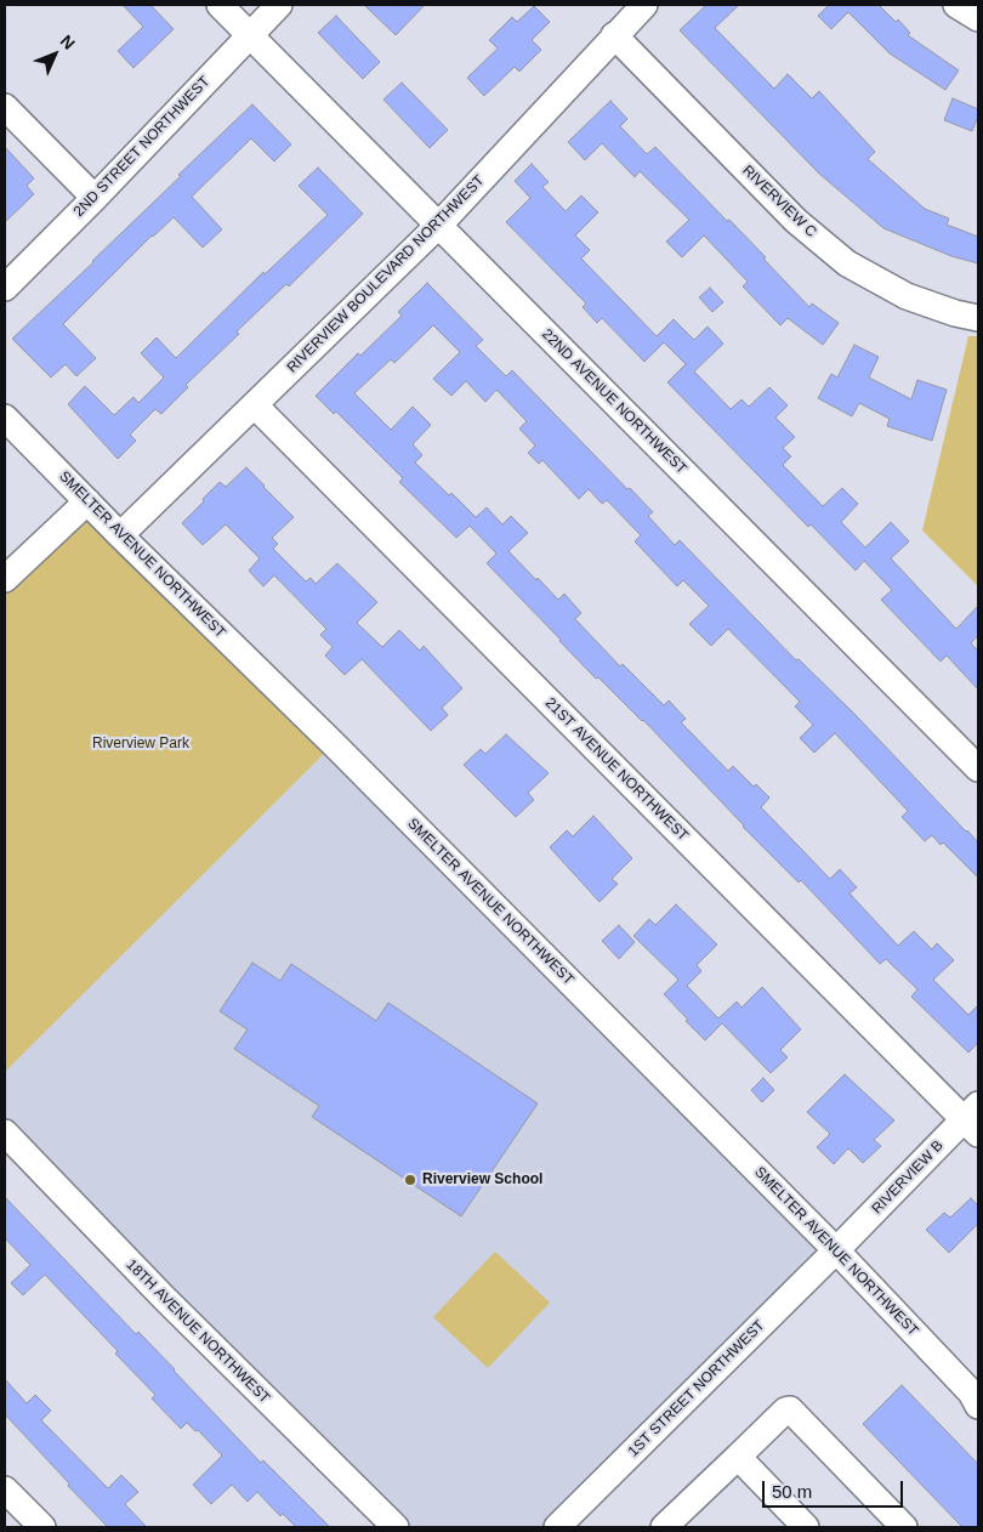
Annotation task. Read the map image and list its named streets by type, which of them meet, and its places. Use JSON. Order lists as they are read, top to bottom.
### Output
{
  "streets": {
    "street": [
      "2ND STREET NORTHWEST",
      "RIVERVIEW C",
      "RIVERVIEW BOULEVARD NORTHWEST",
      "22ND AVENUE NORTHWEST",
      "SMELTER AVENUE NORTHWEST",
      "21ST AVENUE NORTHWEST",
      "RIVERVIEW B",
      "18TH AVENUE NORTHWEST",
      "1ST STREET NORTHWEST"
    ]
  },
  "crossings": [
    ["2ND STREET NORTHWEST", "22ND AVENUE NORTHWEST"],
    ["RIVERVIEW C", "RIVERVIEW BOULEVARD NORTHWEST"],
    ["RIVERVIEW BOULEVARD NORTHWEST", "22ND AVENUE NORTHWEST"],
    ["RIVERVIEW BOULEVARD NORTHWEST", "SMELTER AVENUE NORTHWEST"],
    ["RIVERVIEW BOULEVARD NORTHWEST", "21ST AVENUE NORTHWEST"],
    ["SMELTER AVENUE NORTHWEST", "RIVERVIEW B"],
    ["SMELTER AVENUE NORTHWEST", "1ST STREET NORTHWEST"],
    ["21ST AVENUE NORTHWEST", "RIVERVIEW B"],
    ["RIVERVIEW B", "1ST STREET NORTHWEST"]
  ],
  "parks": ["Riverview Park"],
  "places": ["Riverview School"],
  "scale_bar": "50 m",
  "north": "top right"
}
